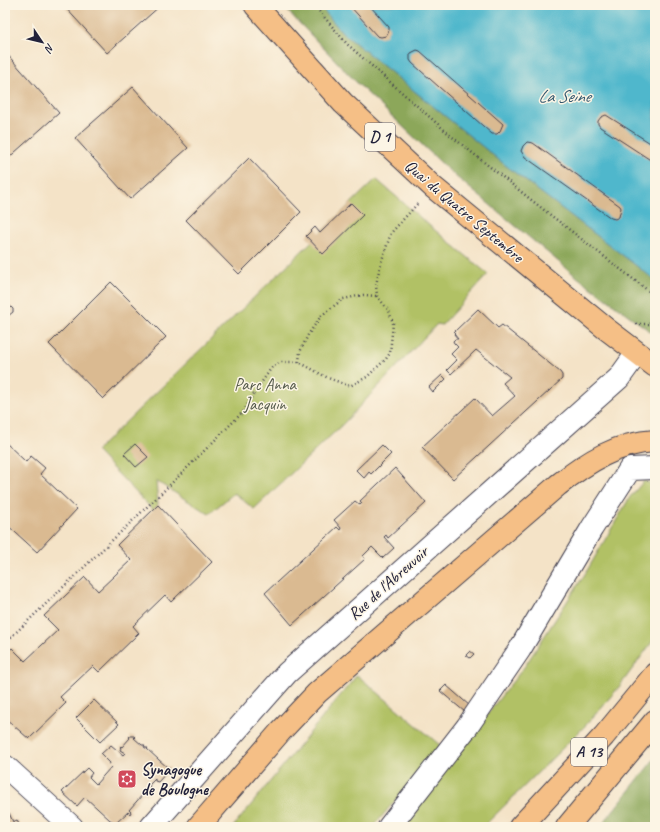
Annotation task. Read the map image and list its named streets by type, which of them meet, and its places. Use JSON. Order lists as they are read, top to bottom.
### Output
{
  "streets": {
    "main road": ["D 1", "Quai du Quatre Septembre", "A 13"],
    "street": ["Rue de l'Abreuvoir"]
  },
  "crossings": [
    ["Quai du Quatre Septembre", "Rue de l'Abreuvoir"]
  ],
  "water": ["La Seine"],
  "parks": ["Parc Anna Jacquin"],
  "places": {
    "synagogue": ["Synagogue de Boulogne"]
  },
  "north": "bottom right"
}
